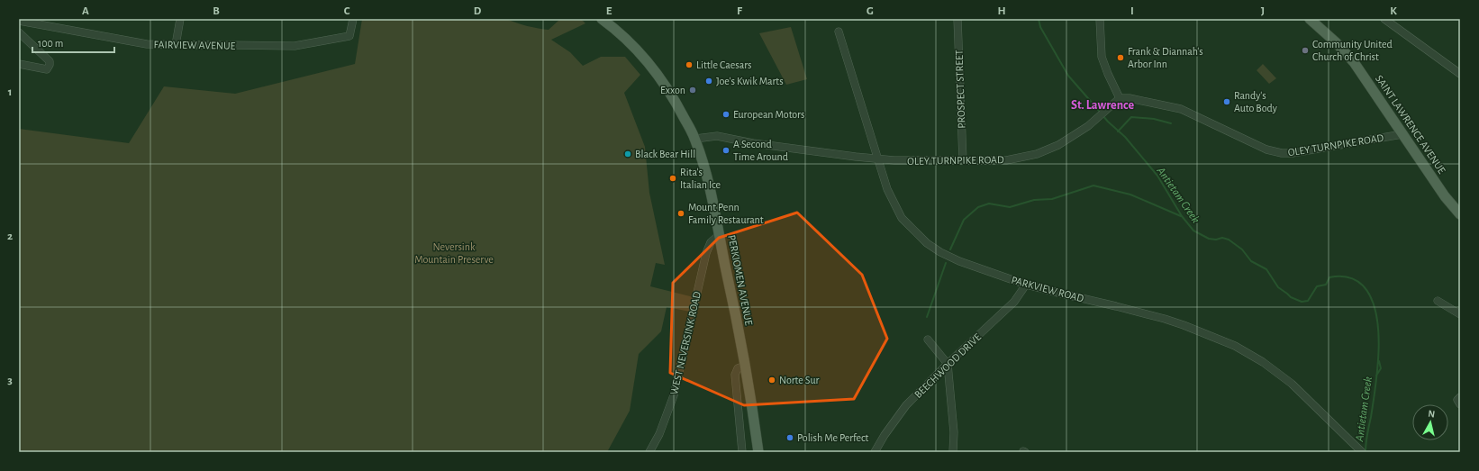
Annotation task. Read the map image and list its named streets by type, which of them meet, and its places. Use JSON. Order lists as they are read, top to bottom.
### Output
{
  "streets": {
    "main road": ["SAINT LAWRENCE AVENUE", "PERKIOMEN AVENUE"],
    "street": [
      "FAIRVIEW AVENUE",
      "PROSPECT STREET",
      "OLEY TURNPIKE ROAD",
      "PARKVIEW ROAD",
      "WEST NEVERSINK ROAD",
      "BEECHWOOD DRIVE"
    ]
  },
  "crossings": [
    ["PROSPECT STREET", "OLEY TURNPIKE ROAD"],
    ["SAINT LAWRENCE AVENUE", "OLEY TURNPIKE ROAD"],
    ["OLEY TURNPIKE ROAD", "PERKIOMEN AVENUE"],
    ["OLEY TURNPIKE ROAD", "PARKVIEW ROAD"],
    ["PERKIOMEN AVENUE", "WEST NEVERSINK ROAD"],
    ["PARKVIEW ROAD", "BEECHWOOD DRIVE"]
  ],
  "districts": ["St. Lawrence"],
  "water": ["Antietam Creek"],
  "parks": ["Neversink Mountain Preserve"],
  "places": [
    "Community United Church of Christ",
    "Frank & Diannah's Arbor Inn",
    "Little Caesars",
    "Joe's Kwik Marts",
    "Exxon",
    "Randy's Auto Body",
    "European Motors",
    "A Second Time Around",
    "Black Bear Hill",
    "Rita's Italian Ice",
    "Mount Penn Family Restaurant",
    "Norte Sur",
    "Polish Me Perfect"
  ],
  "scale_bar": "100 m",
  "north": "top",
  "grid": {
    "columns": [
      "A",
      "B",
      "C",
      "D",
      "E",
      "F",
      "G",
      "H",
      "I",
      "J",
      "K"
    ],
    "rows": ["1", "2", "3"]
  }
}
